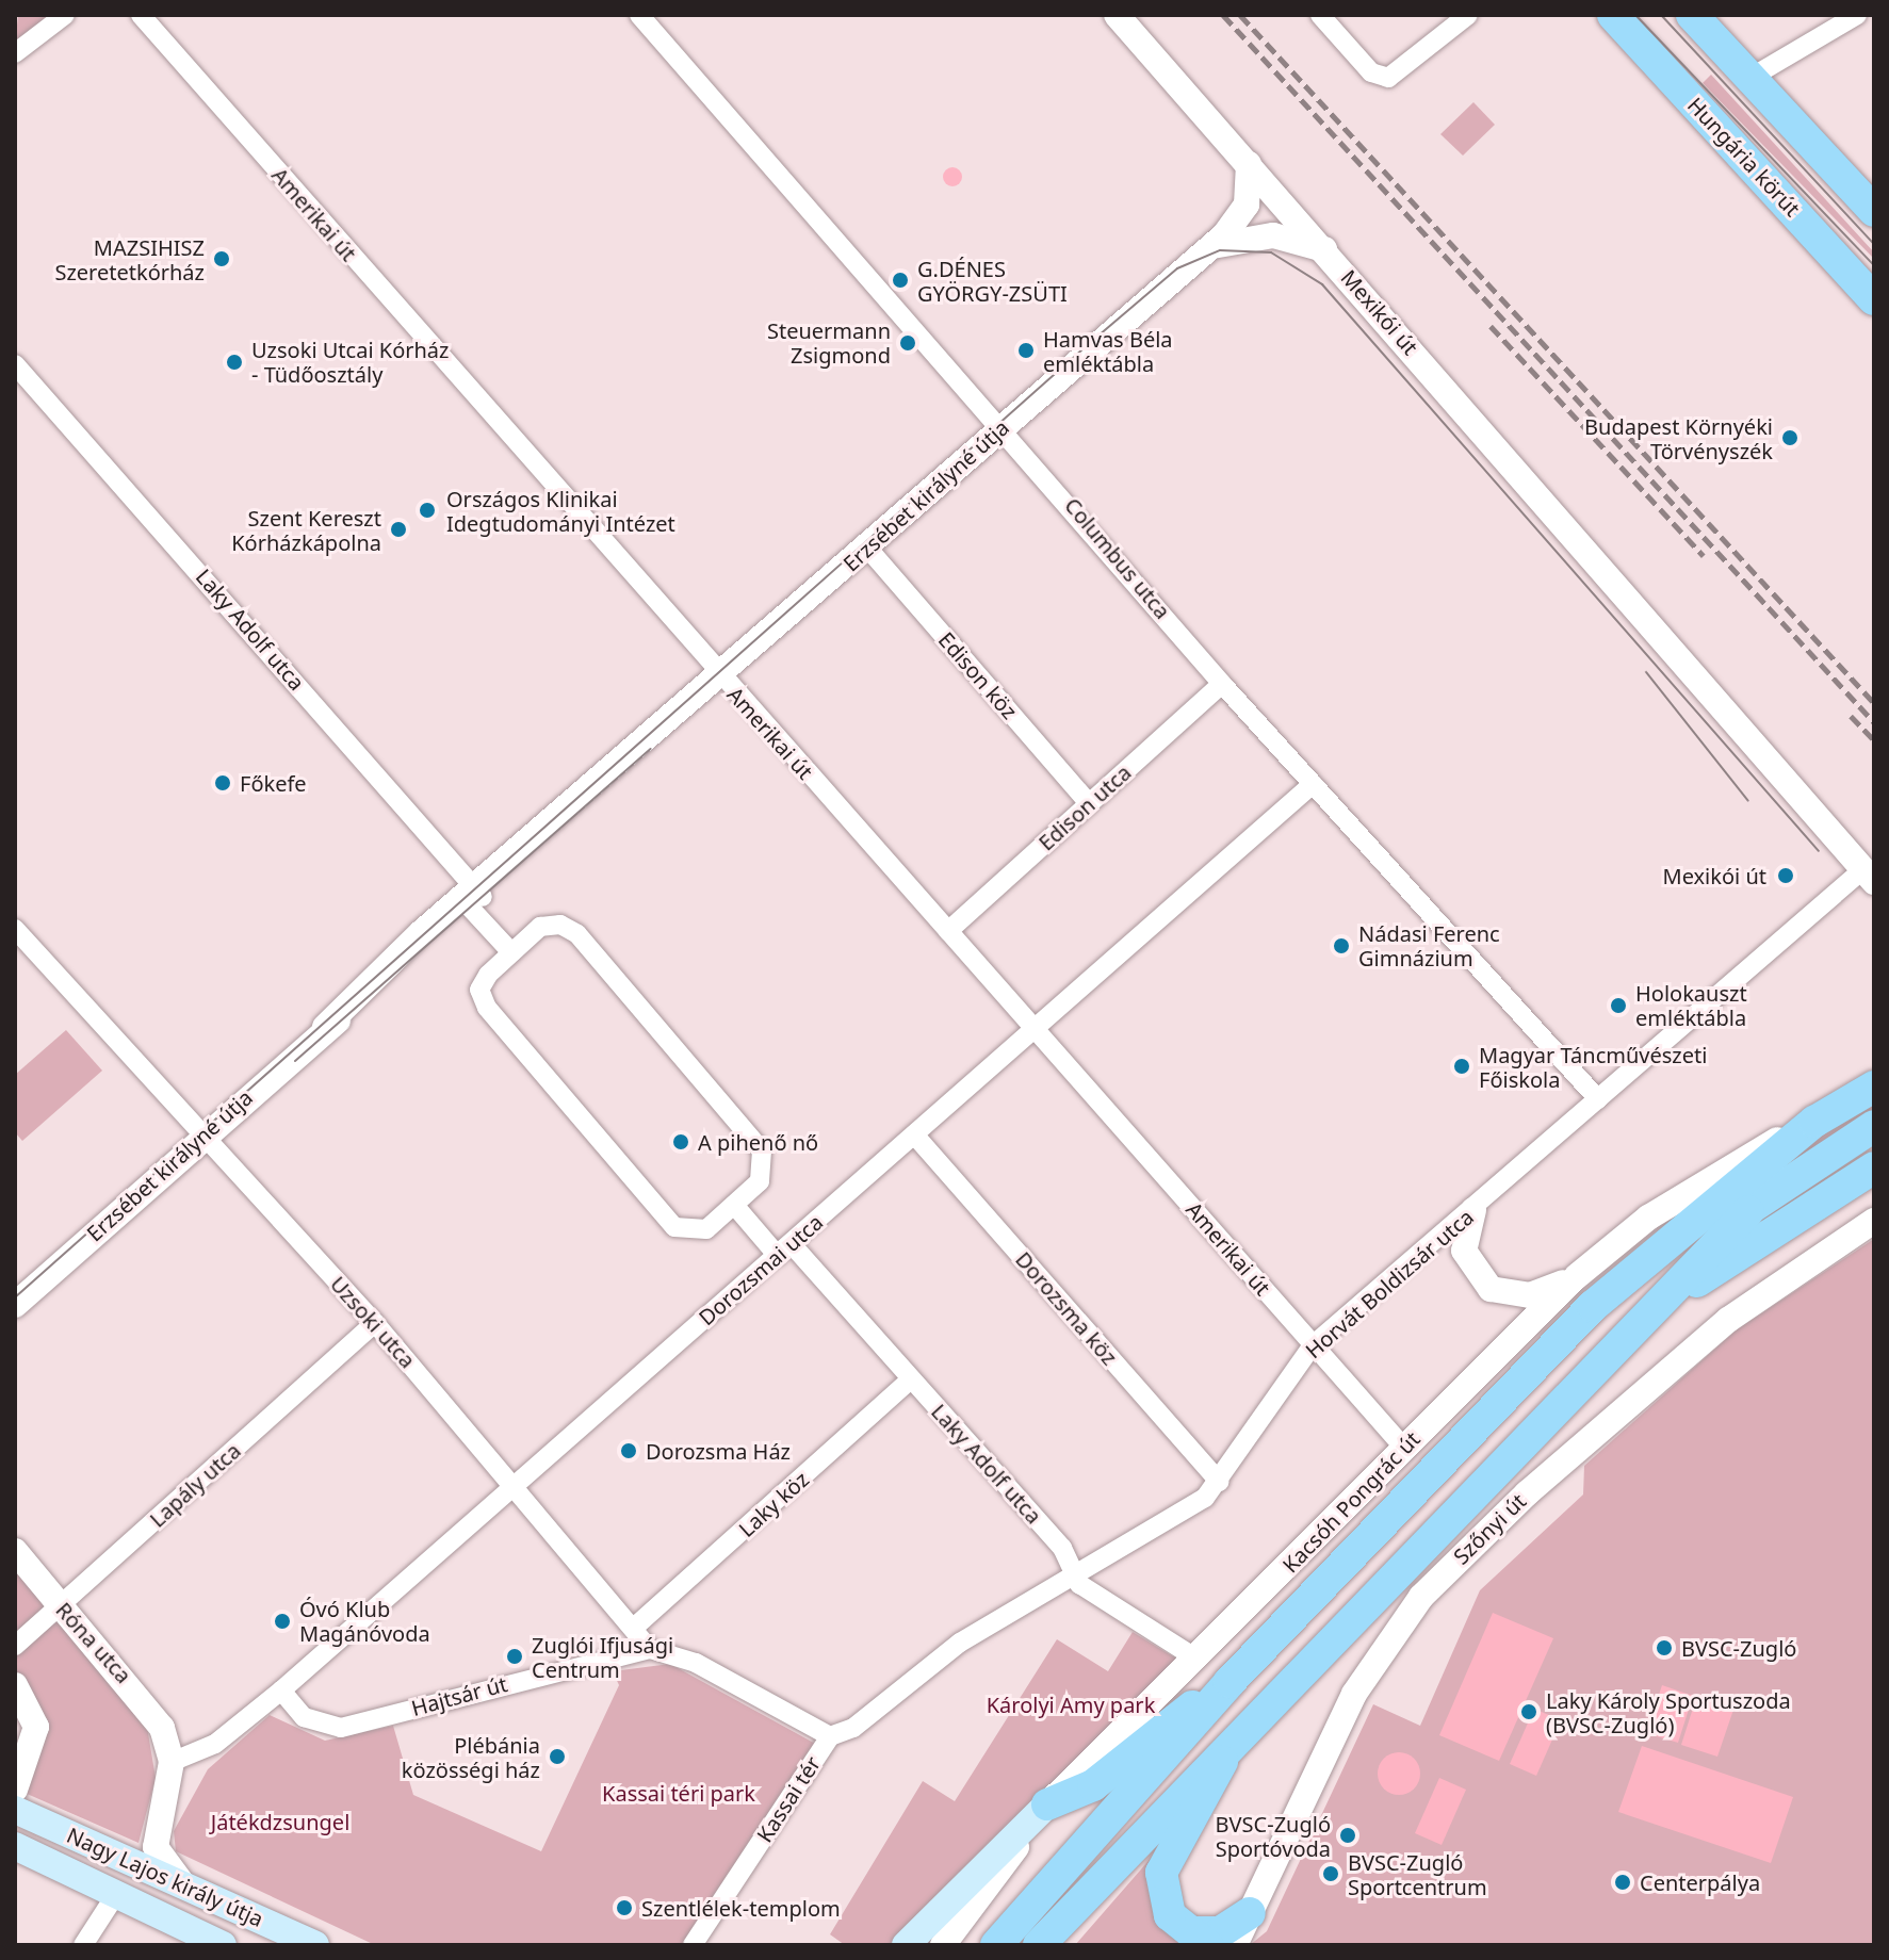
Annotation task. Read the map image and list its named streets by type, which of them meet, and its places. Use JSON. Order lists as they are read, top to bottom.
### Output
{
  "streets": {
    "main road": ["Hungária körút", "Kacsóh Pongrác út", "Nagy Lajos király útja"],
    "street": [
      "Amerikai út",
      "Mexikói út",
      "Erzsébet királyné útja",
      "Columbus utca",
      "Laky Adolf utca",
      "Edison köz",
      "Edison utca",
      "Dorozsmai utca",
      "Horvát Boldizsár utca",
      "Dorozsma köz",
      "Uzsoki utca",
      "Lapály utca",
      "Laky köz",
      "Szőnyi út",
      "Róna utca",
      "Hajtsár út",
      "Kassai tér"
    ]
  },
  "crossings": [
    ["Amerikai út", "Erzsébet királyné útja"],
    ["Amerikai út", "Edison utca"],
    ["Amerikai út", "Dorozsmai utca"],
    ["Amerikai út", "Horvát Boldizsár utca"],
    ["Amerikai út", "Kacsóh Pongrác út"],
    ["Mexikói út", "Erzsébet királyné útja"],
    ["Mexikói út", "Horvát Boldizsár utca"],
    ["Erzsébet királyné útja", "Columbus utca"],
    ["Erzsébet királyné útja", "Laky Adolf utca"],
    ["Erzsébet királyné útja", "Edison köz"],
    ["Erzsébet királyné útja", "Uzsoki utca"],
    ["Columbus utca", "Edison utca"],
    ["Columbus utca", "Dorozsmai utca"],
    ["Columbus utca", "Horvát Boldizsár utca"],
    ["Laky Adolf utca", "Dorozsmai utca"],
    ["Laky Adolf utca", "Horvát Boldizsár utca"],
    ["Laky Adolf utca", "Kacsóh Pongrác út"],
    ["Laky Adolf utca", "Laky köz"],
    ["Edison köz", "Edison utca"],
    ["Dorozsmai utca", "Dorozsma köz"],
    ["Dorozsmai utca", "Uzsoki utca"],
    ["Dorozsmai utca", "Róna utca"],
    ["Dorozsmai utca", "Hajtsár út"],
    ["Horvát Boldizsár utca", "Dorozsma köz"],
    ["Horvát Boldizsár utca", "Kassai tér"],
    ["Uzsoki utca", "Lapály utca"],
    ["Uzsoki utca", "Laky köz"],
    ["Uzsoki utca", "Hajtsár út"],
    ["Uzsoki utca", "Kassai tér"],
    ["Lapály utca", "Róna utca"],
    ["Hajtsár út", "Kassai tér"]
  ],
  "parks": ["Károlyi Amy park", "Kassai téri park", "Játékdzsungel"],
  "places": [
    "MAZSIHISZ Szeretetkórház",
    "G.DÉNES GYÖRGY-ZSÜTI",
    "Steuermann Zsigmond",
    "Hamvas Béla emléktábla",
    "Uzsoki Utcai Kórház - Tüdőosztály",
    "Budapest Környéki Törvényszék",
    "Országos Klinikai Idegtudományi Intézet",
    "Szent Kereszt Kórházkápolna",
    "Főkefe",
    "Mexikói út",
    "Nádasi Ferenc Gimnázium",
    "Holokauszt emléktábla",
    "Magyar Táncművészeti Főiskola",
    "A pihenő nő",
    "Dorozsma Ház",
    "Óvó Klub Magánóvoda",
    "BVSC-Zugló",
    "Zuglói Ifjusági Centrum",
    "Laky Károly Sportuszoda (BVSC-Zugló)",
    "Plébánia közösségi ház",
    "BVSC-Zugló Sportóvoda",
    "BVSC-Zugló Sportcentrum",
    "Centerpálya",
    "Szentlélek-templom"
  ]
}
